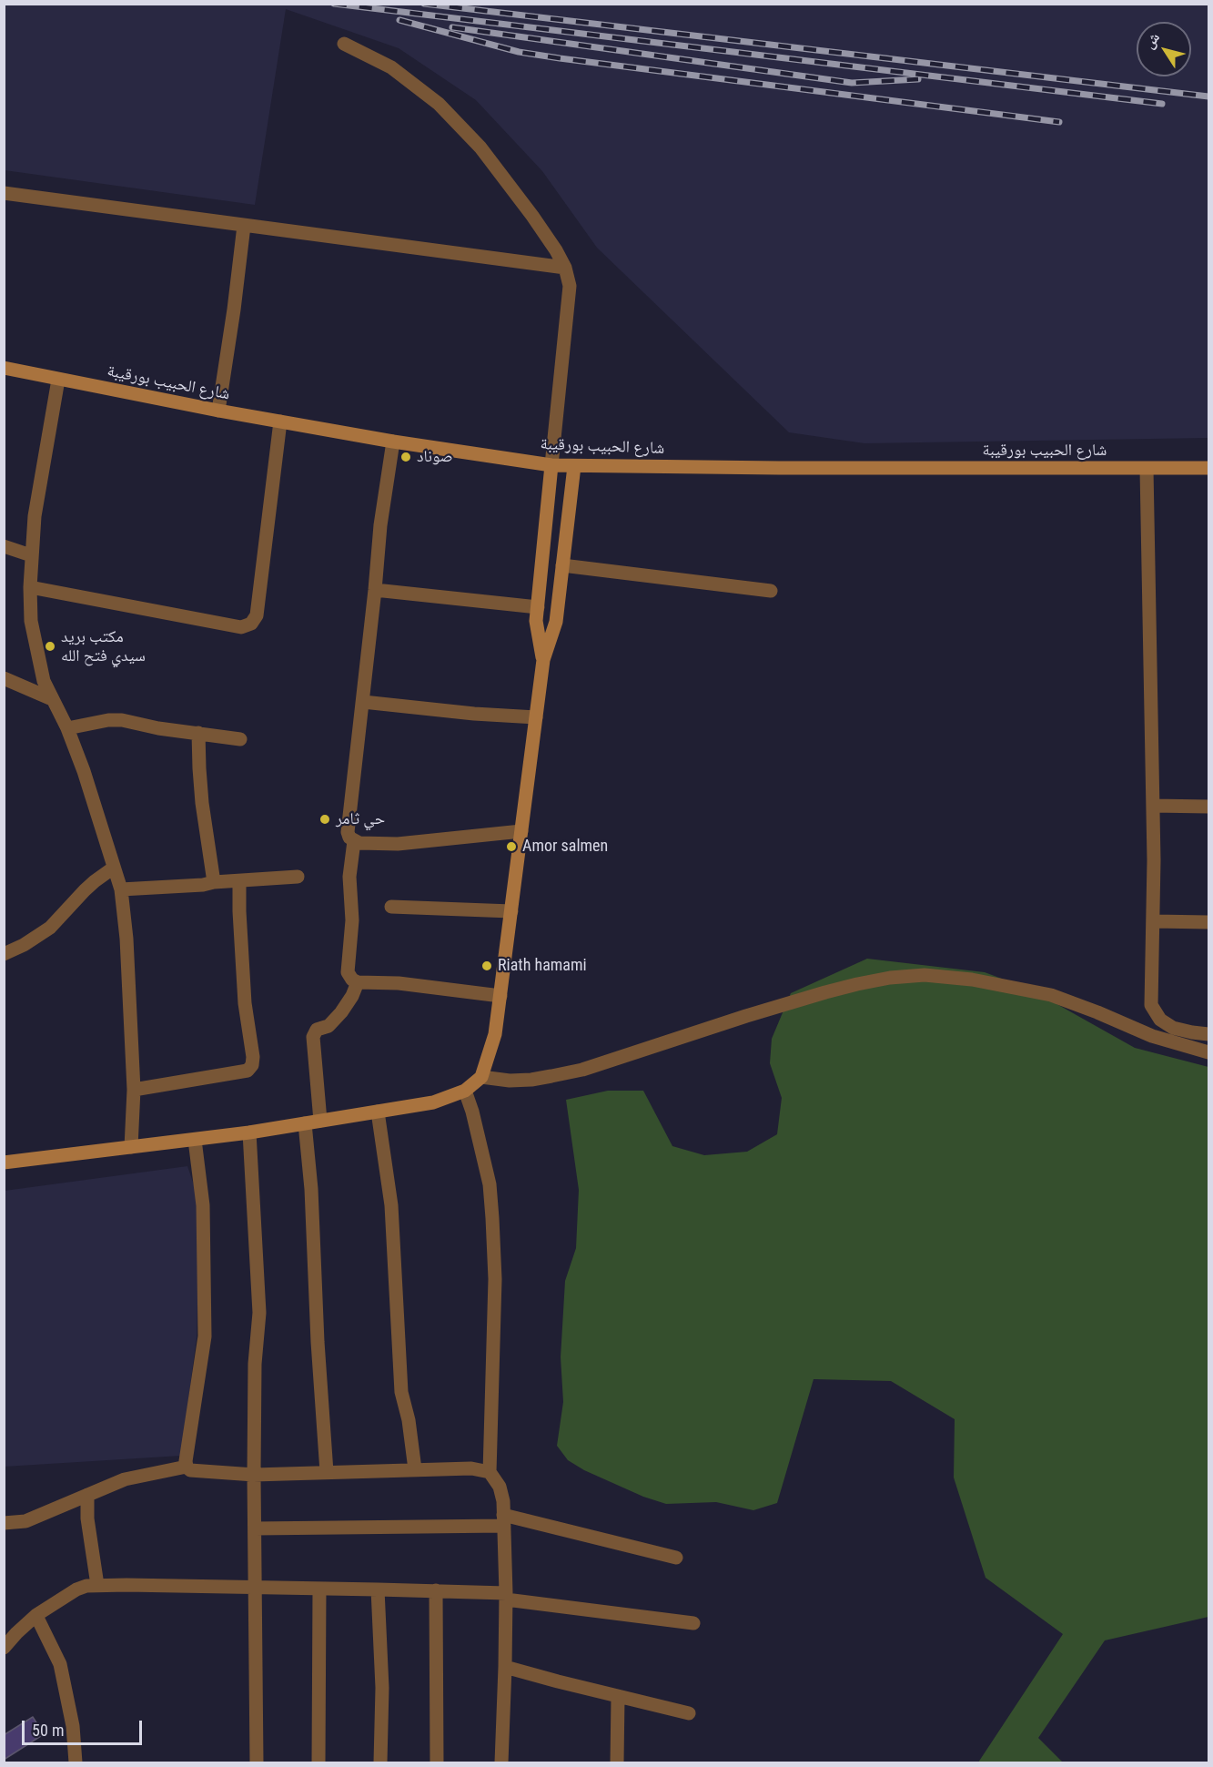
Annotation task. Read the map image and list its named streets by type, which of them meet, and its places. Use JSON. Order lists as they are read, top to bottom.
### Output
{
  "streets": {
    "main road": ["شارع الحبيب بورقيبة"]
  },
  "places": [
    "صوناد",
    "مكتب بريد سيدي فتح الله",
    "حي ثامر",
    "Amor salmen",
    "Riath hamami"
  ],
  "scale_bar": "50 m",
  "north": "top left"
}
